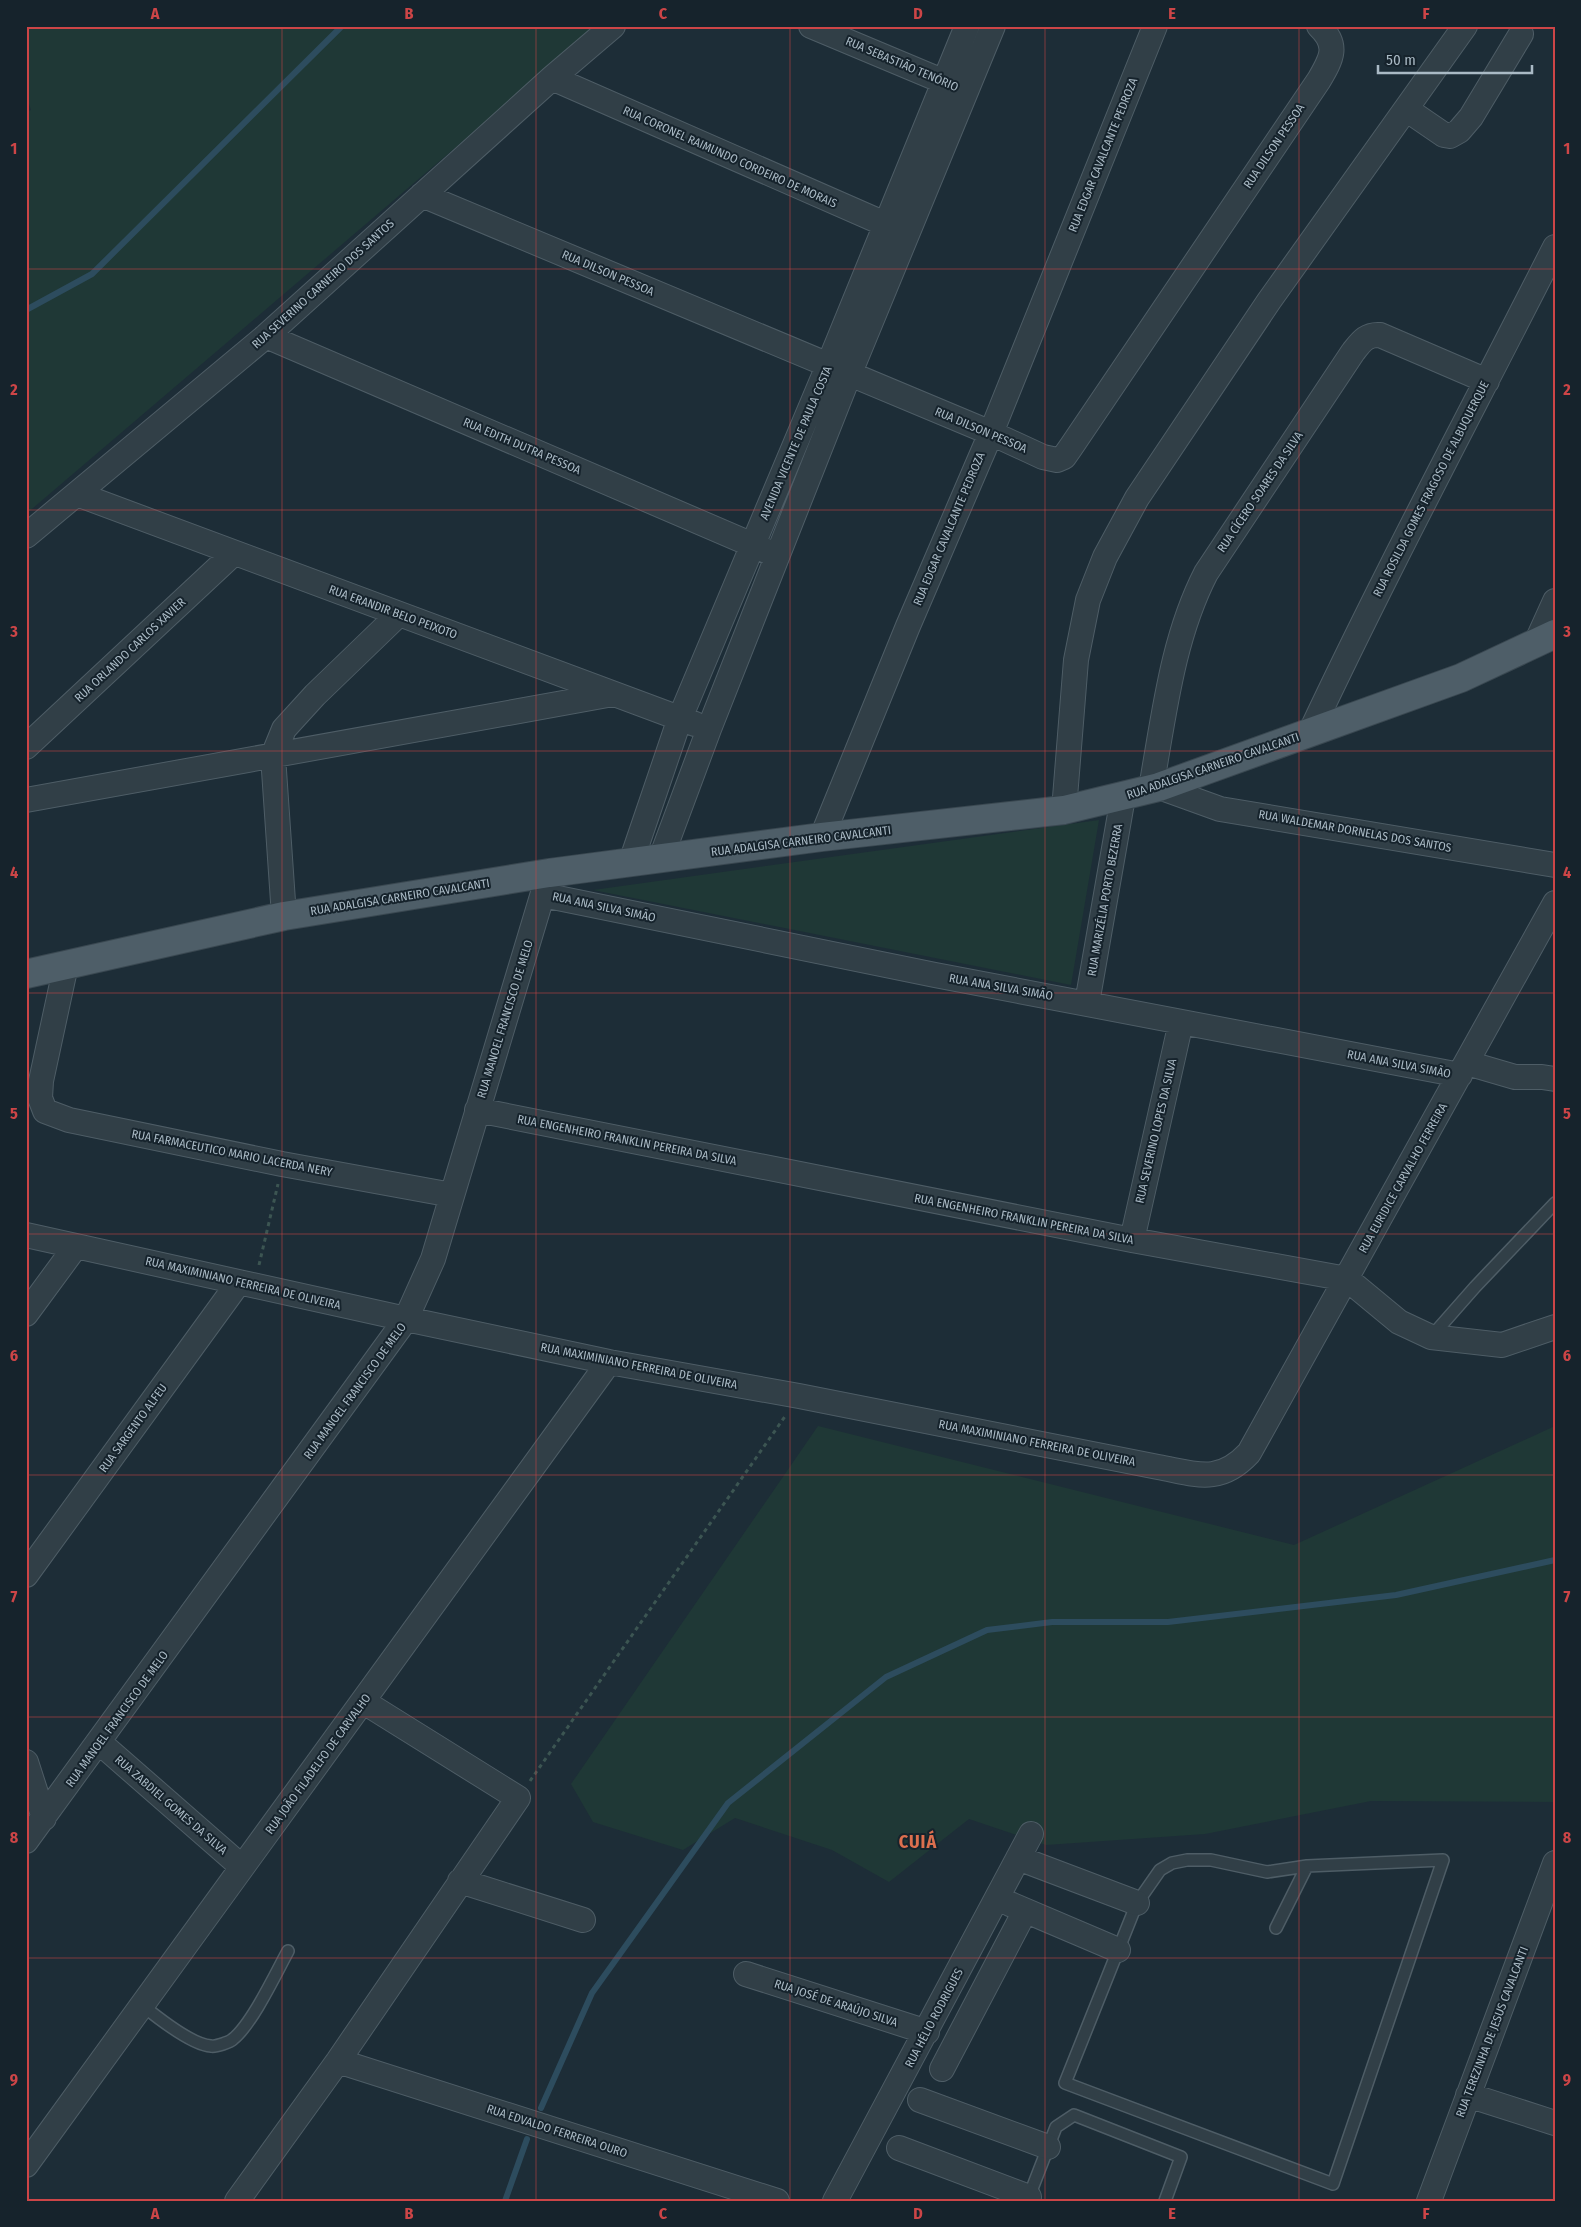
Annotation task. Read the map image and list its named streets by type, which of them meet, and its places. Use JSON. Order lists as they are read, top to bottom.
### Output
{
  "streets": {
    "main road": ["RUA ADALGISA CARNEIRO CAVALCANTI"],
    "street": [
      "RUA SEBASTIÃO TENÓRIO",
      "RUA DILSON PESSOA",
      "RUA EDGAR CAVALCANTE PEDROZA",
      "RUA CORONEL RAIMUNDO CORDEIRO DE MORAIS",
      "RUA SEVERINO CARNEIRO DOS SANTOS",
      "AVENIDA VICENTE DE PAULA COSTA",
      "RUA EDITH DUTRA PESSOA",
      "RUA ROSILDA GOMES FRAGOSO DE ALBUQUERQUE",
      "RUA CÍCERO SOARES DA SILVA",
      "RUA ERANDIR BELO PEIXOTO",
      "RUA ORLANDO CARLOS XAVIER",
      "RUA WALDEMAR DORNELAS DOS SANTOS",
      "RUA MARIZÉLIA PORTO BEZERRA",
      "RUA ANA SILVA SIMÃO",
      "RUA MANOEL FRANCISCO DE MELO",
      "RUA SEVERINO LOPES DA SILVA",
      "RUA ENGENHEIRO FRANKLIN PEREIRA DA SILVA",
      "RUA FARMACEUTICO MARIO LACERDA NERY",
      "RUA EURIDICE CARVALHO FERREIRA",
      "RUA MAXIMINIANO FERREIRA DE OLIVEIRA",
      "RUA SARGENTO ALFEU",
      "RUA JOÃO FILADELFO DE CARVALHO",
      "RUA ZABDIEL GOMES DA SILVA",
      "RUA JOSÉ DE ARAÚJO SILVA",
      "RUA HÉLIO RODRIGUES",
      "RUA TEREZINHA DE JESUS CAVALCANTI",
      "RUA EDVALDO FERREIRA OURO"
    ]
  },
  "crossings": [
    ["RUA SEBASTIÃO TENÓRIO", "AVENIDA VICENTE DE PAULA COSTA"],
    ["RUA DILSON PESSOA", "RUA EDGAR CAVALCANTE PEDROZA"],
    ["RUA DILSON PESSOA", "RUA SEVERINO CARNEIRO DOS SANTOS"],
    ["RUA DILSON PESSOA", "AVENIDA VICENTE DE PAULA COSTA"],
    ["RUA EDGAR CAVALCANTE PEDROZA", "RUA ADALGISA CARNEIRO CAVALCANTI"],
    ["RUA CORONEL RAIMUNDO CORDEIRO DE MORAIS", "RUA SEVERINO CARNEIRO DOS SANTOS"],
    ["RUA CORONEL RAIMUNDO CORDEIRO DE MORAIS", "AVENIDA VICENTE DE PAULA COSTA"],
    ["RUA SEVERINO CARNEIRO DOS SANTOS", "RUA EDITH DUTRA PESSOA"],
    ["RUA SEVERINO CARNEIRO DOS SANTOS", "RUA ERANDIR BELO PEIXOTO"],
    ["AVENIDA VICENTE DE PAULA COSTA", "RUA EDITH DUTRA PESSOA"],
    ["AVENIDA VICENTE DE PAULA COSTA", "RUA ERANDIR BELO PEIXOTO"],
    ["AVENIDA VICENTE DE PAULA COSTA", "RUA ADALGISA CARNEIRO CAVALCANTI"],
    ["RUA ROSILDA GOMES FRAGOSO DE ALBUQUERQUE", "RUA CÍCERO SOARES DA SILVA"],
    ["RUA ROSILDA GOMES FRAGOSO DE ALBUQUERQUE", "RUA ADALGISA CARNEIRO CAVALCANTI"],
    ["RUA CÍCERO SOARES DA SILVA", "RUA ADALGISA CARNEIRO CAVALCANTI"],
    ["RUA CÍCERO SOARES DA SILVA", "RUA WALDEMAR DORNELAS DOS SANTOS"],
    ["RUA ERANDIR BELO PEIXOTO", "RUA ORLANDO CARLOS XAVIER"],
    ["RUA ADALGISA CARNEIRO CAVALCANTI", "RUA WALDEMAR DORNELAS DOS SANTOS"],
    ["RUA ADALGISA CARNEIRO CAVALCANTI", "RUA MARIZÉLIA PORTO BEZERRA"],
    ["RUA ADALGISA CARNEIRO CAVALCANTI", "RUA ANA SILVA SIMÃO"],
    ["RUA ADALGISA CARNEIRO CAVALCANTI", "RUA MANOEL FRANCISCO DE MELO"],
    ["RUA ADALGISA CARNEIRO CAVALCANTI", "RUA FARMACEUTICO MARIO LACERDA NERY"],
    ["RUA MARIZÉLIA PORTO BEZERRA", "RUA ANA SILVA SIMÃO"],
    ["RUA ANA SILVA SIMÃO", "RUA MANOEL FRANCISCO DE MELO"],
    ["RUA ANA SILVA SIMÃO", "RUA SEVERINO LOPES DA SILVA"],
    ["RUA ANA SILVA SIMÃO", "RUA EURIDICE CARVALHO FERREIRA"],
    ["RUA MANOEL FRANCISCO DE MELO", "RUA ENGENHEIRO FRANKLIN PEREIRA DA SILVA"],
    ["RUA MANOEL FRANCISCO DE MELO", "RUA FARMACEUTICO MARIO LACERDA NERY"],
    ["RUA MANOEL FRANCISCO DE MELO", "RUA MAXIMINIANO FERREIRA DE OLIVEIRA"],
    ["RUA MANOEL FRANCISCO DE MELO", "RUA ZABDIEL GOMES DA SILVA"],
    ["RUA SEVERINO LOPES DA SILVA", "RUA ENGENHEIRO FRANKLIN PEREIRA DA SILVA"],
    ["RUA ENGENHEIRO FRANKLIN PEREIRA DA SILVA", "RUA EURIDICE CARVALHO FERREIRA"],
    ["RUA EURIDICE CARVALHO FERREIRA", "RUA MAXIMINIANO FERREIRA DE OLIVEIRA"],
    ["RUA MAXIMINIANO FERREIRA DE OLIVEIRA", "RUA SARGENTO ALFEU"],
    ["RUA MAXIMINIANO FERREIRA DE OLIVEIRA", "RUA JOÃO FILADELFO DE CARVALHO"],
    ["RUA JOÃO FILADELFO DE CARVALHO", "RUA ZABDIEL GOMES DA SILVA"],
    ["RUA JOSÉ DE ARAÚJO SILVA", "RUA HÉLIO RODRIGUES"]
  ],
  "districts": ["CUIÁ"],
  "scale_bar": "50 m",
  "grid": {
    "columns": [
      "A",
      "B",
      "C",
      "D",
      "E",
      "F"
    ],
    "rows": [
      "1",
      "2",
      "3",
      "4",
      "5",
      "6",
      "7",
      "8",
      "9"
    ]
  }
}
